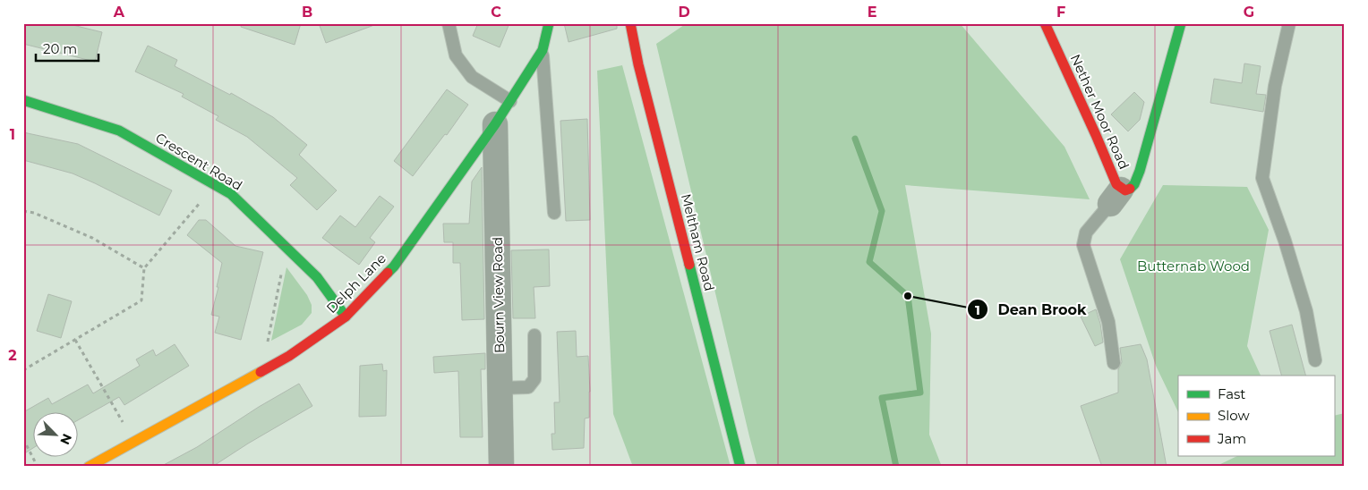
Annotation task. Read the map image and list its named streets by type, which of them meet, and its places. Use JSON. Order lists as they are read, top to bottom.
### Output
{
  "streets": {
    "street": [
      "Nether Moor Road",
      "Crescent Road",
      "Meltham Road",
      "Delph Lane",
      "Bourn View Road"
    ]
  },
  "crossings": [
    ["Crescent Road", "Delph Lane"],
    ["Delph Lane", "Bourn View Road"]
  ],
  "parks": ["Butternab Wood"],
  "places": ["Dean Brook"],
  "legend": ["Fast", "Slow", "Jam"],
  "scale_bar": "20 m",
  "north": "bottom right",
  "grid": {
    "columns": [
      "A",
      "B",
      "C",
      "D",
      "E",
      "F",
      "G"
    ],
    "rows": ["1", "2"]
  }
}
